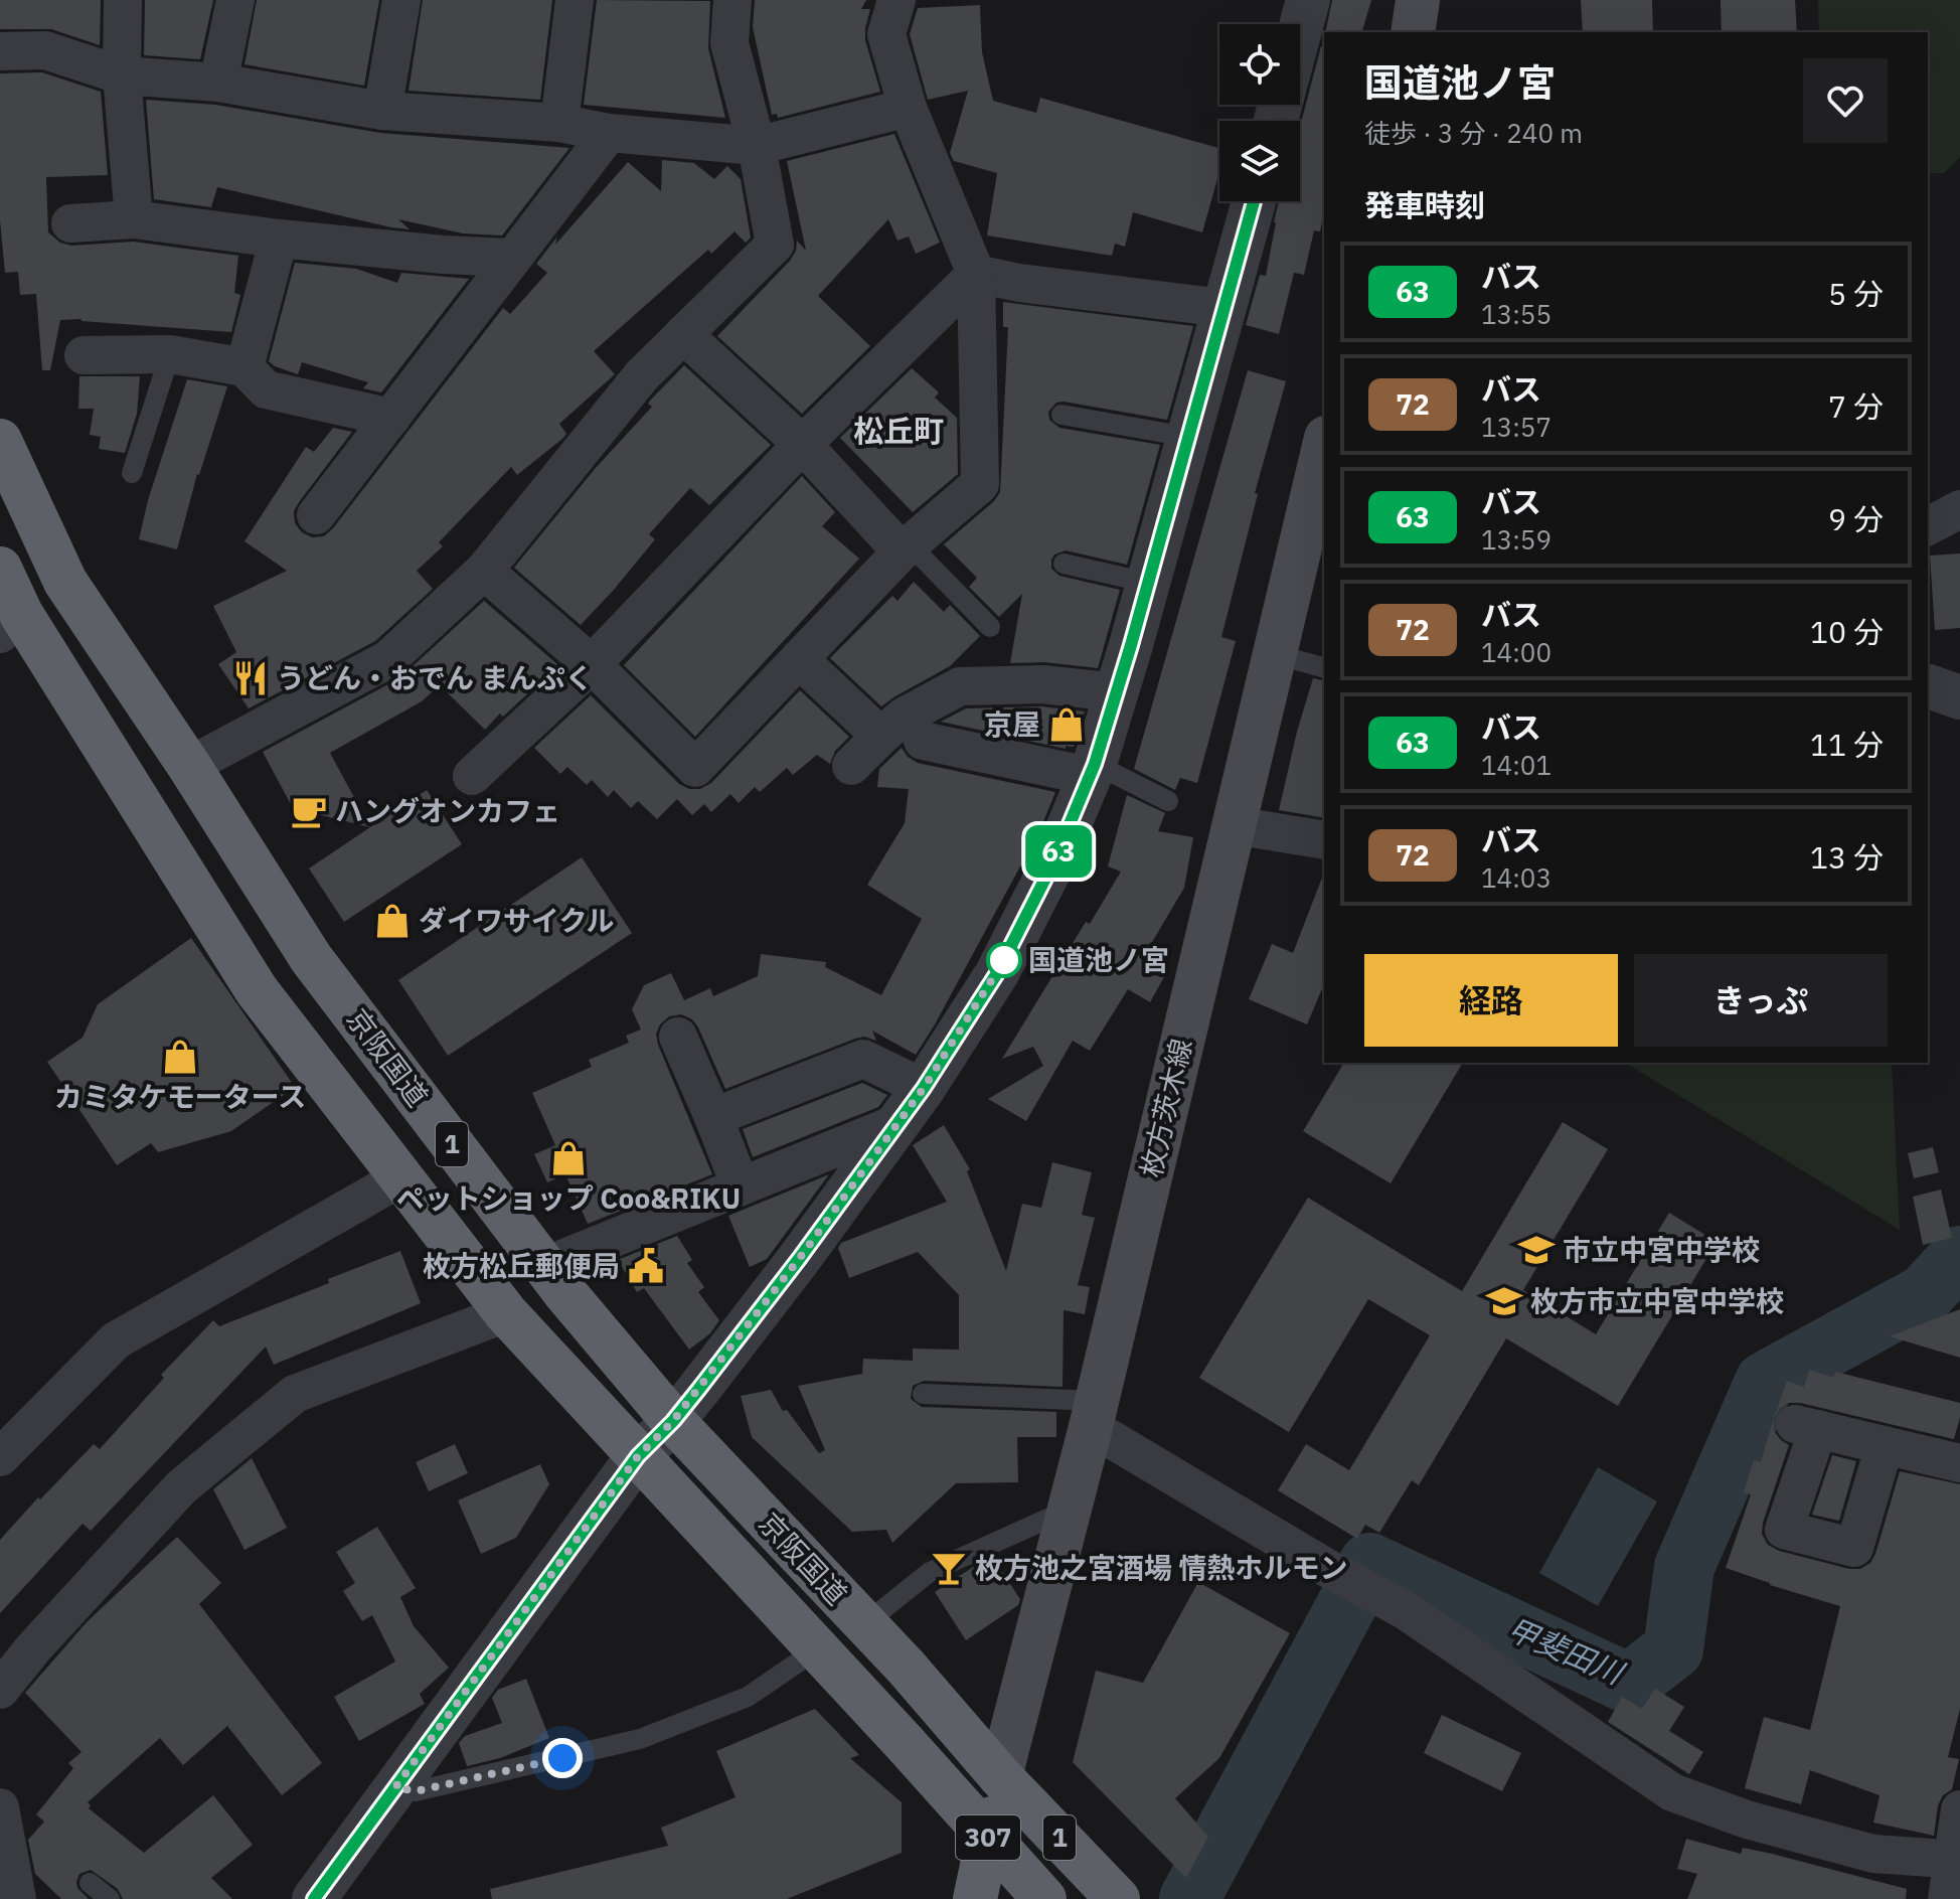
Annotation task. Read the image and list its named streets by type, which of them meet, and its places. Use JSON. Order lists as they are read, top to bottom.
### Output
{
  "streets": {
    "highway": ["京阪国道", "1", "307"],
    "main road": ["枚方茨木線"]
  },
  "crossings": [
    ["京阪国道", "枚方茨木線"],
    ["京阪国道", "307"],
    ["枚方茨木線", "307"]
  ],
  "districts": ["松丘町"],
  "water": ["甲斐田川"],
  "places": {
    "restaurant": ["うどん・おでん まんぷく"],
    "shop": [
      "京屋",
      "ダイワサイクル",
      "カミタケモータース",
      "ペットショップ Coo&RIKU"
    ],
    "cafe": ["ハングオンカフェ"],
    "other": ["国道池ノ宮"],
    "school or university": ["市立中宮中学校", "枚方市立中宮中学校"],
    "public building": ["枚方松丘郵便局"],
    "bar": ["枚方池之宮酒場 情熱ホルモン"]
  },
  "lines": ["bus line 63"],
  "page": {
    "on_map": "63",
    "heading": [
      ["国道池ノ宮", "徒歩 · 3 分 · 240 m"],
      "発車時刻"
    ],
    "list": [
      {
        "mark": "63",
        "name": "バス",
        "note": "13:55",
        "value": "5 分"
      },
      {
        "mark": "72",
        "name": "バス",
        "note": "13:57",
        "value": "7 分"
      },
      {
        "mark": "63",
        "name": "バス",
        "note": "13:59",
        "value": "9 分"
      },
      {
        "mark": "72",
        "name": "バス",
        "note": "14:00",
        "value": "10 分"
      },
      {
        "mark": "63",
        "name": "バス",
        "note": "14:01",
        "value": "11 分"
      },
      {
        "mark": "72",
        "name": "バス",
        "note": "14:03",
        "value": "13 分"
      }
    ],
    "buttons": ["経路", "きっぷ"]
  }
}
